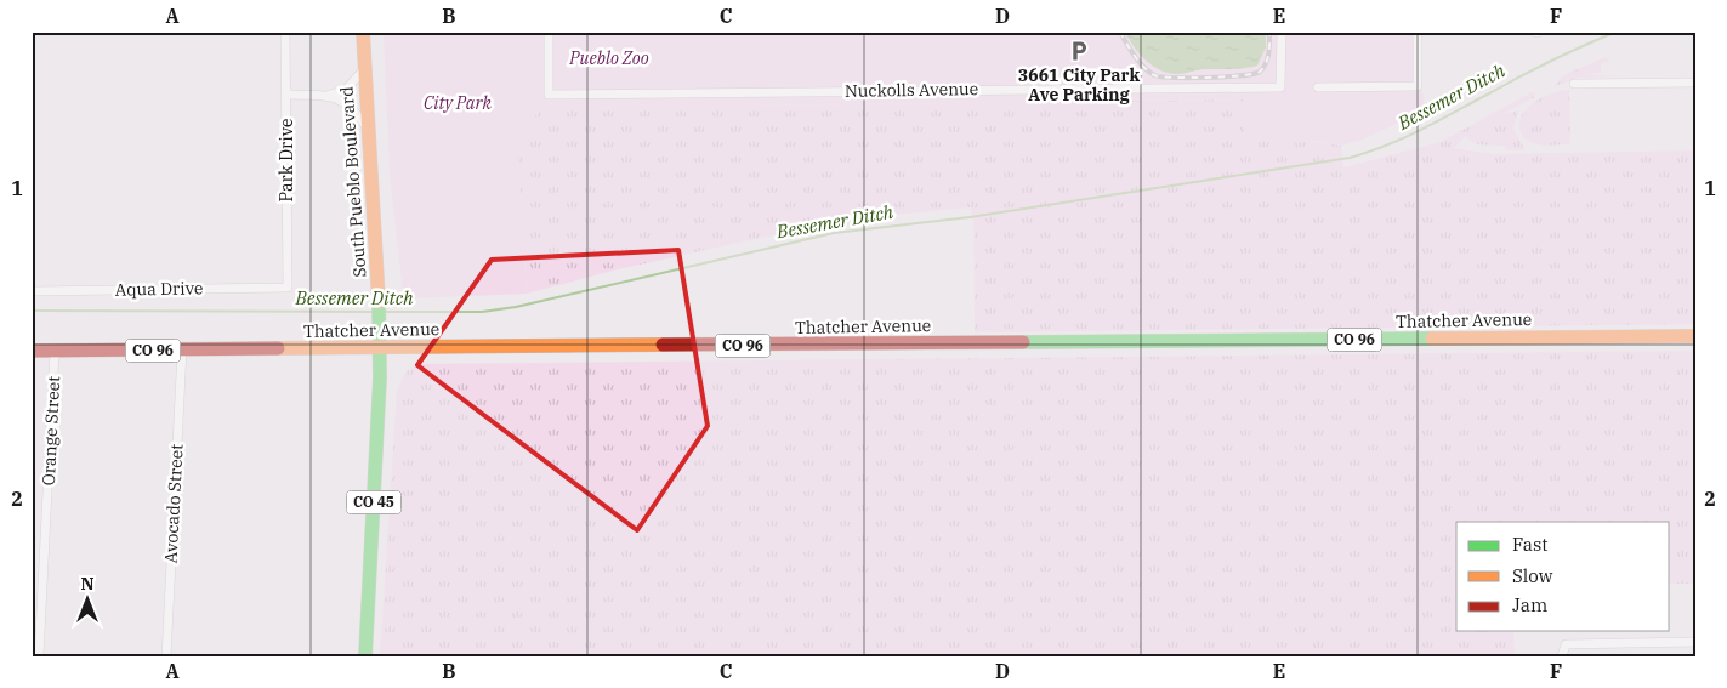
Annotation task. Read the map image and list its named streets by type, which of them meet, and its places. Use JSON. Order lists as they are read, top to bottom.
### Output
{
  "streets": {
    "main road": [
      "South Pueblo Boulevard",
      "Thatcher Avenue",
      "CO 96",
      "CO 45"
    ],
    "street": [
      "Nuckolls Avenue",
      "Park Drive",
      "Aqua Drive",
      "Orange Street",
      "Avocado Street"
    ]
  },
  "crossings": [
    ["Park Drive", "Aqua Drive"],
    ["South Pueblo Boulevard", "Thatcher Avenue"],
    ["Thatcher Avenue", "Orange Street"],
    ["Thatcher Avenue", "Avocado Street"]
  ],
  "water": ["Bessemer Ditch"],
  "parks": ["Pueblo Zoo", "City Park"],
  "places": {
    "parking": ["3661 City Park Ave Parking"]
  },
  "legend": ["Fast", "Slow", "Jam"],
  "north": "top",
  "grid": {
    "columns": [
      "A",
      "B",
      "C",
      "D",
      "E",
      "F"
    ],
    "rows": ["1", "2"]
  }
}
